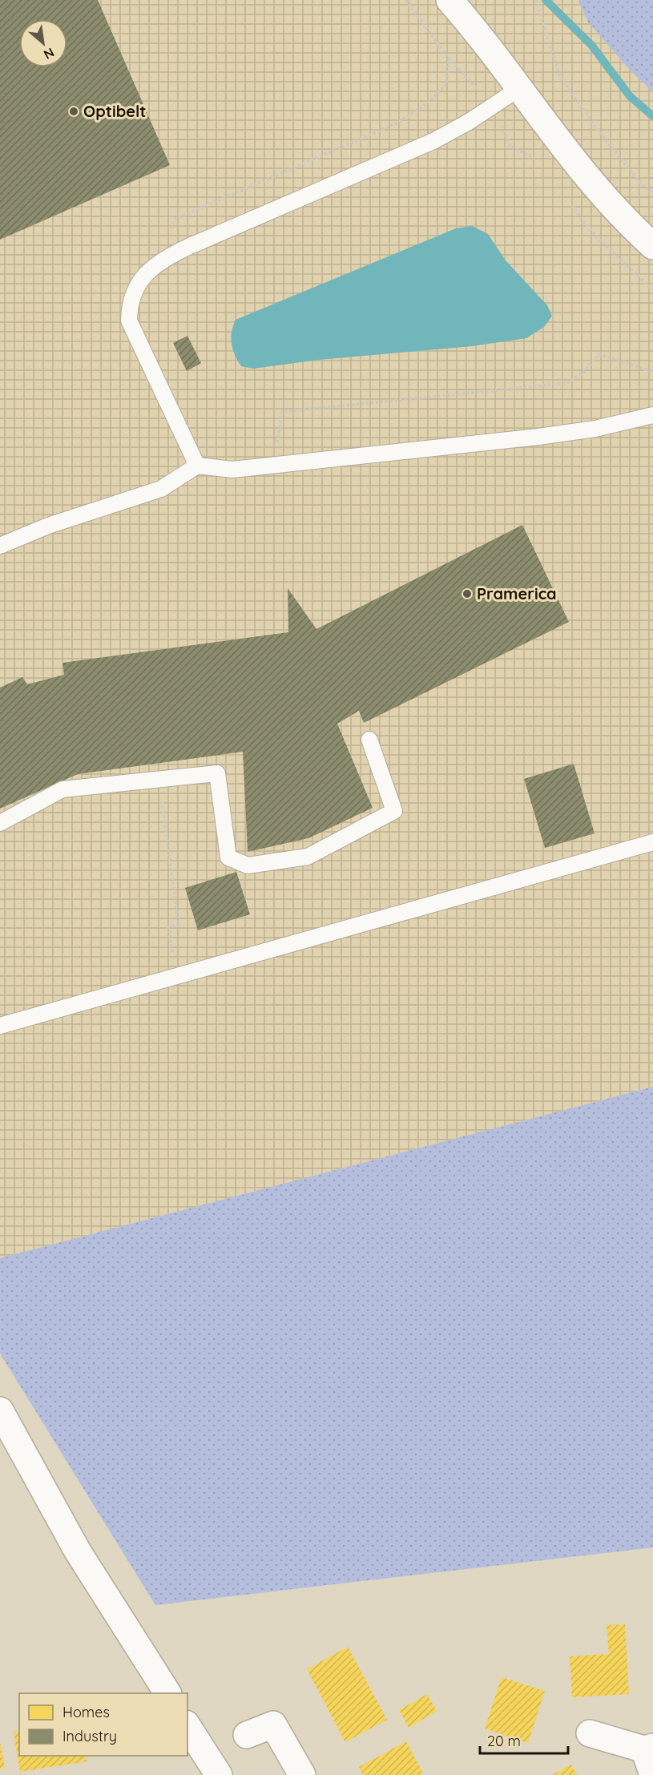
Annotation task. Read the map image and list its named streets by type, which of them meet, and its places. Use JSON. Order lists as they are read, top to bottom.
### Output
{
  "places": ["Optibelt", "Pramerica"],
  "legend": ["Homes", "Industry"],
  "scale_bar": "20 m",
  "north": "bottom right"
}
